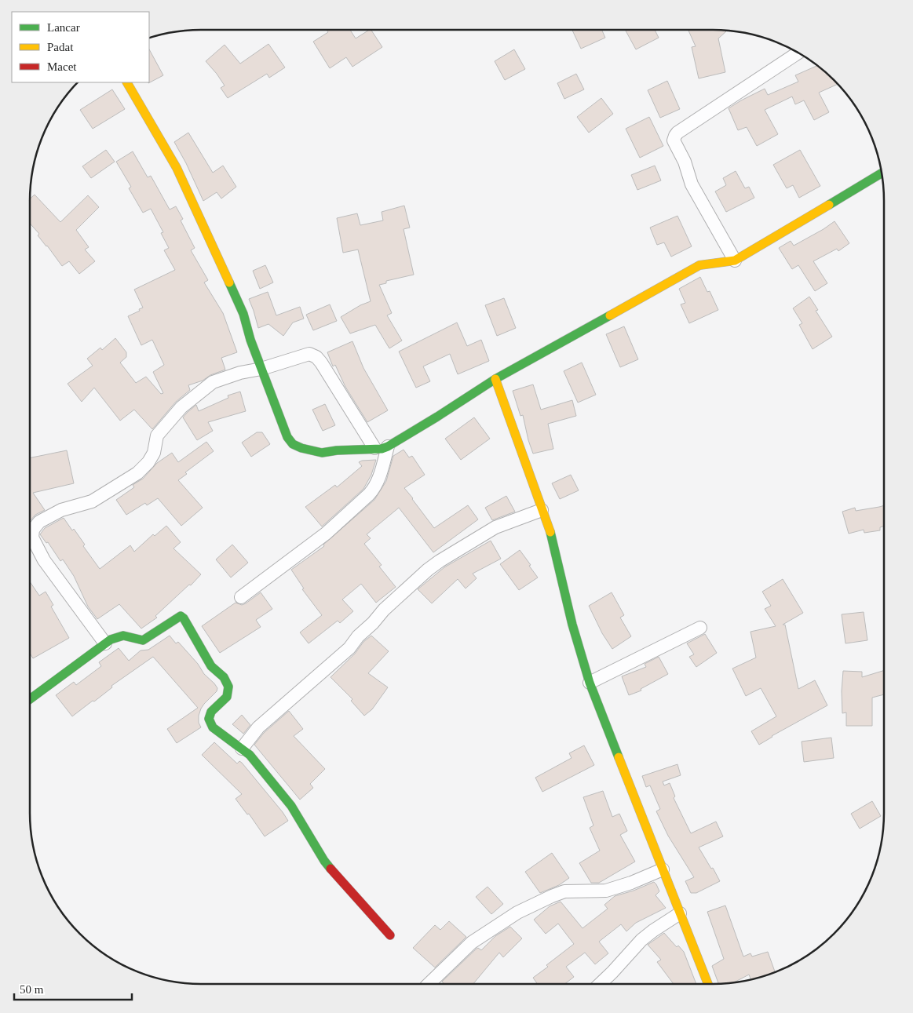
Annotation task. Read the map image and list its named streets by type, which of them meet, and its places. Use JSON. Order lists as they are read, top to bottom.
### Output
{
  "legend": ["Lancar", "Padat", "Macet"],
  "scale_bar": "50 m"
}
